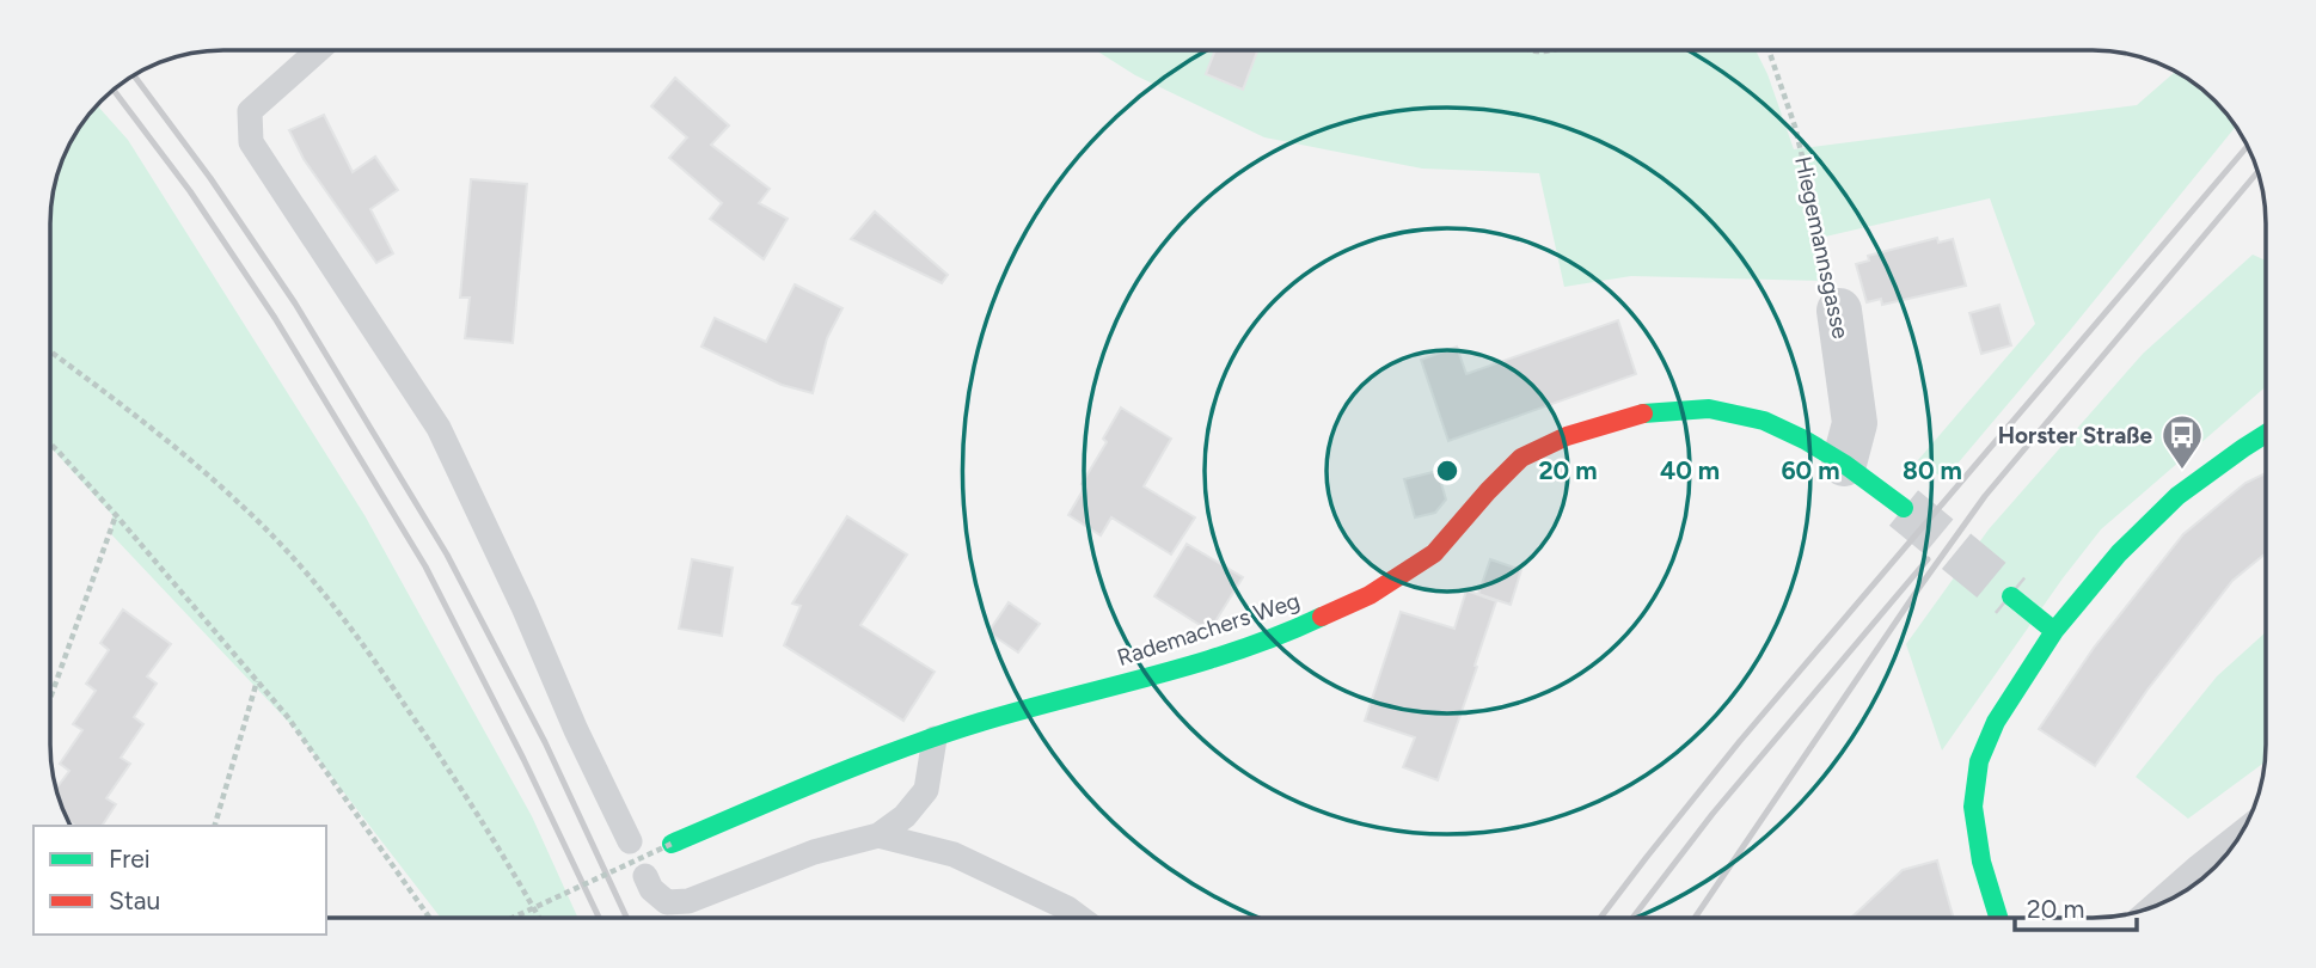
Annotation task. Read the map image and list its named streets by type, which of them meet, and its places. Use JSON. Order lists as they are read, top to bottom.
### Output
{
  "streets": {
    "street": ["Hiegemannsgasse", "Rademachers Weg"]
  },
  "crossings": [
    ["Hiegemannsgasse", "Rademachers Weg"]
  ],
  "places": {
    "bus stop": ["Horster Straße"]
  },
  "legend": ["Frei", "Stau"],
  "scale_bar": "20 m",
  "rings": [
    "20 m",
    "40 m",
    "60 m",
    "80 m"
  ]
}
